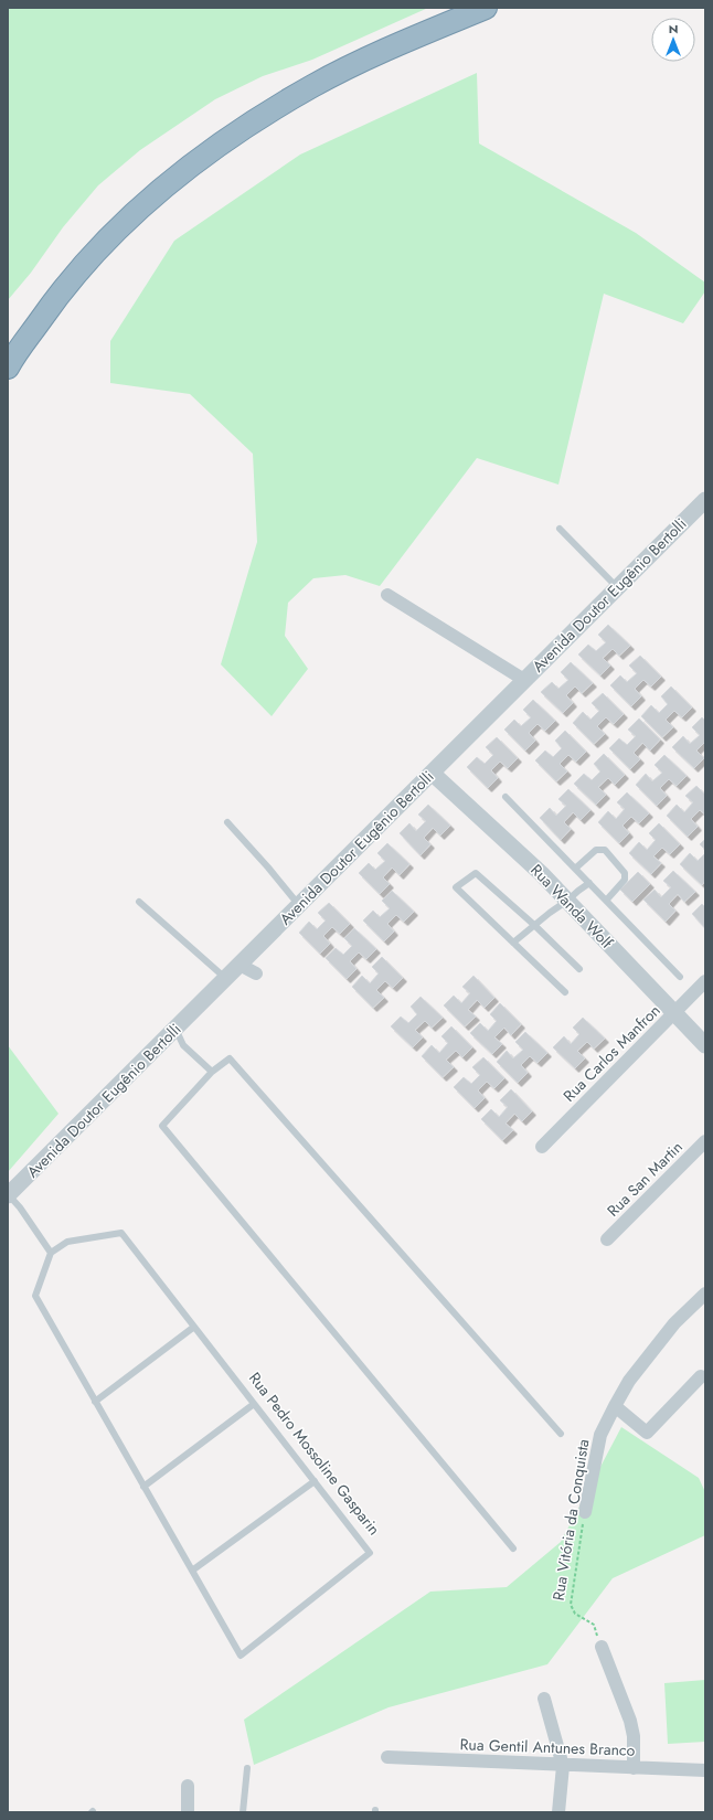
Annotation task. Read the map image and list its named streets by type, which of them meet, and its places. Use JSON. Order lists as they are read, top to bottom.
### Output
{
  "streets": {
    "street": [
      "Avenida Doutor Eugênio Bertolli",
      "Rua Wanda Wolf",
      "Rua Carlos Manfron",
      "Rua San Martin",
      "Rua Vitória da Conquista",
      "Rua Gentil Antunes Branco"
    ],
    "lane": ["Rua Pedro Mossoline Gasparin"]
  },
  "crossings": [
    ["Avenida Doutor Eugênio Bertolli", "Rua Wanda Wolf"],
    ["Rua Wanda Wolf", "Rua Carlos Manfron"]
  ],
  "north": "top"
}
